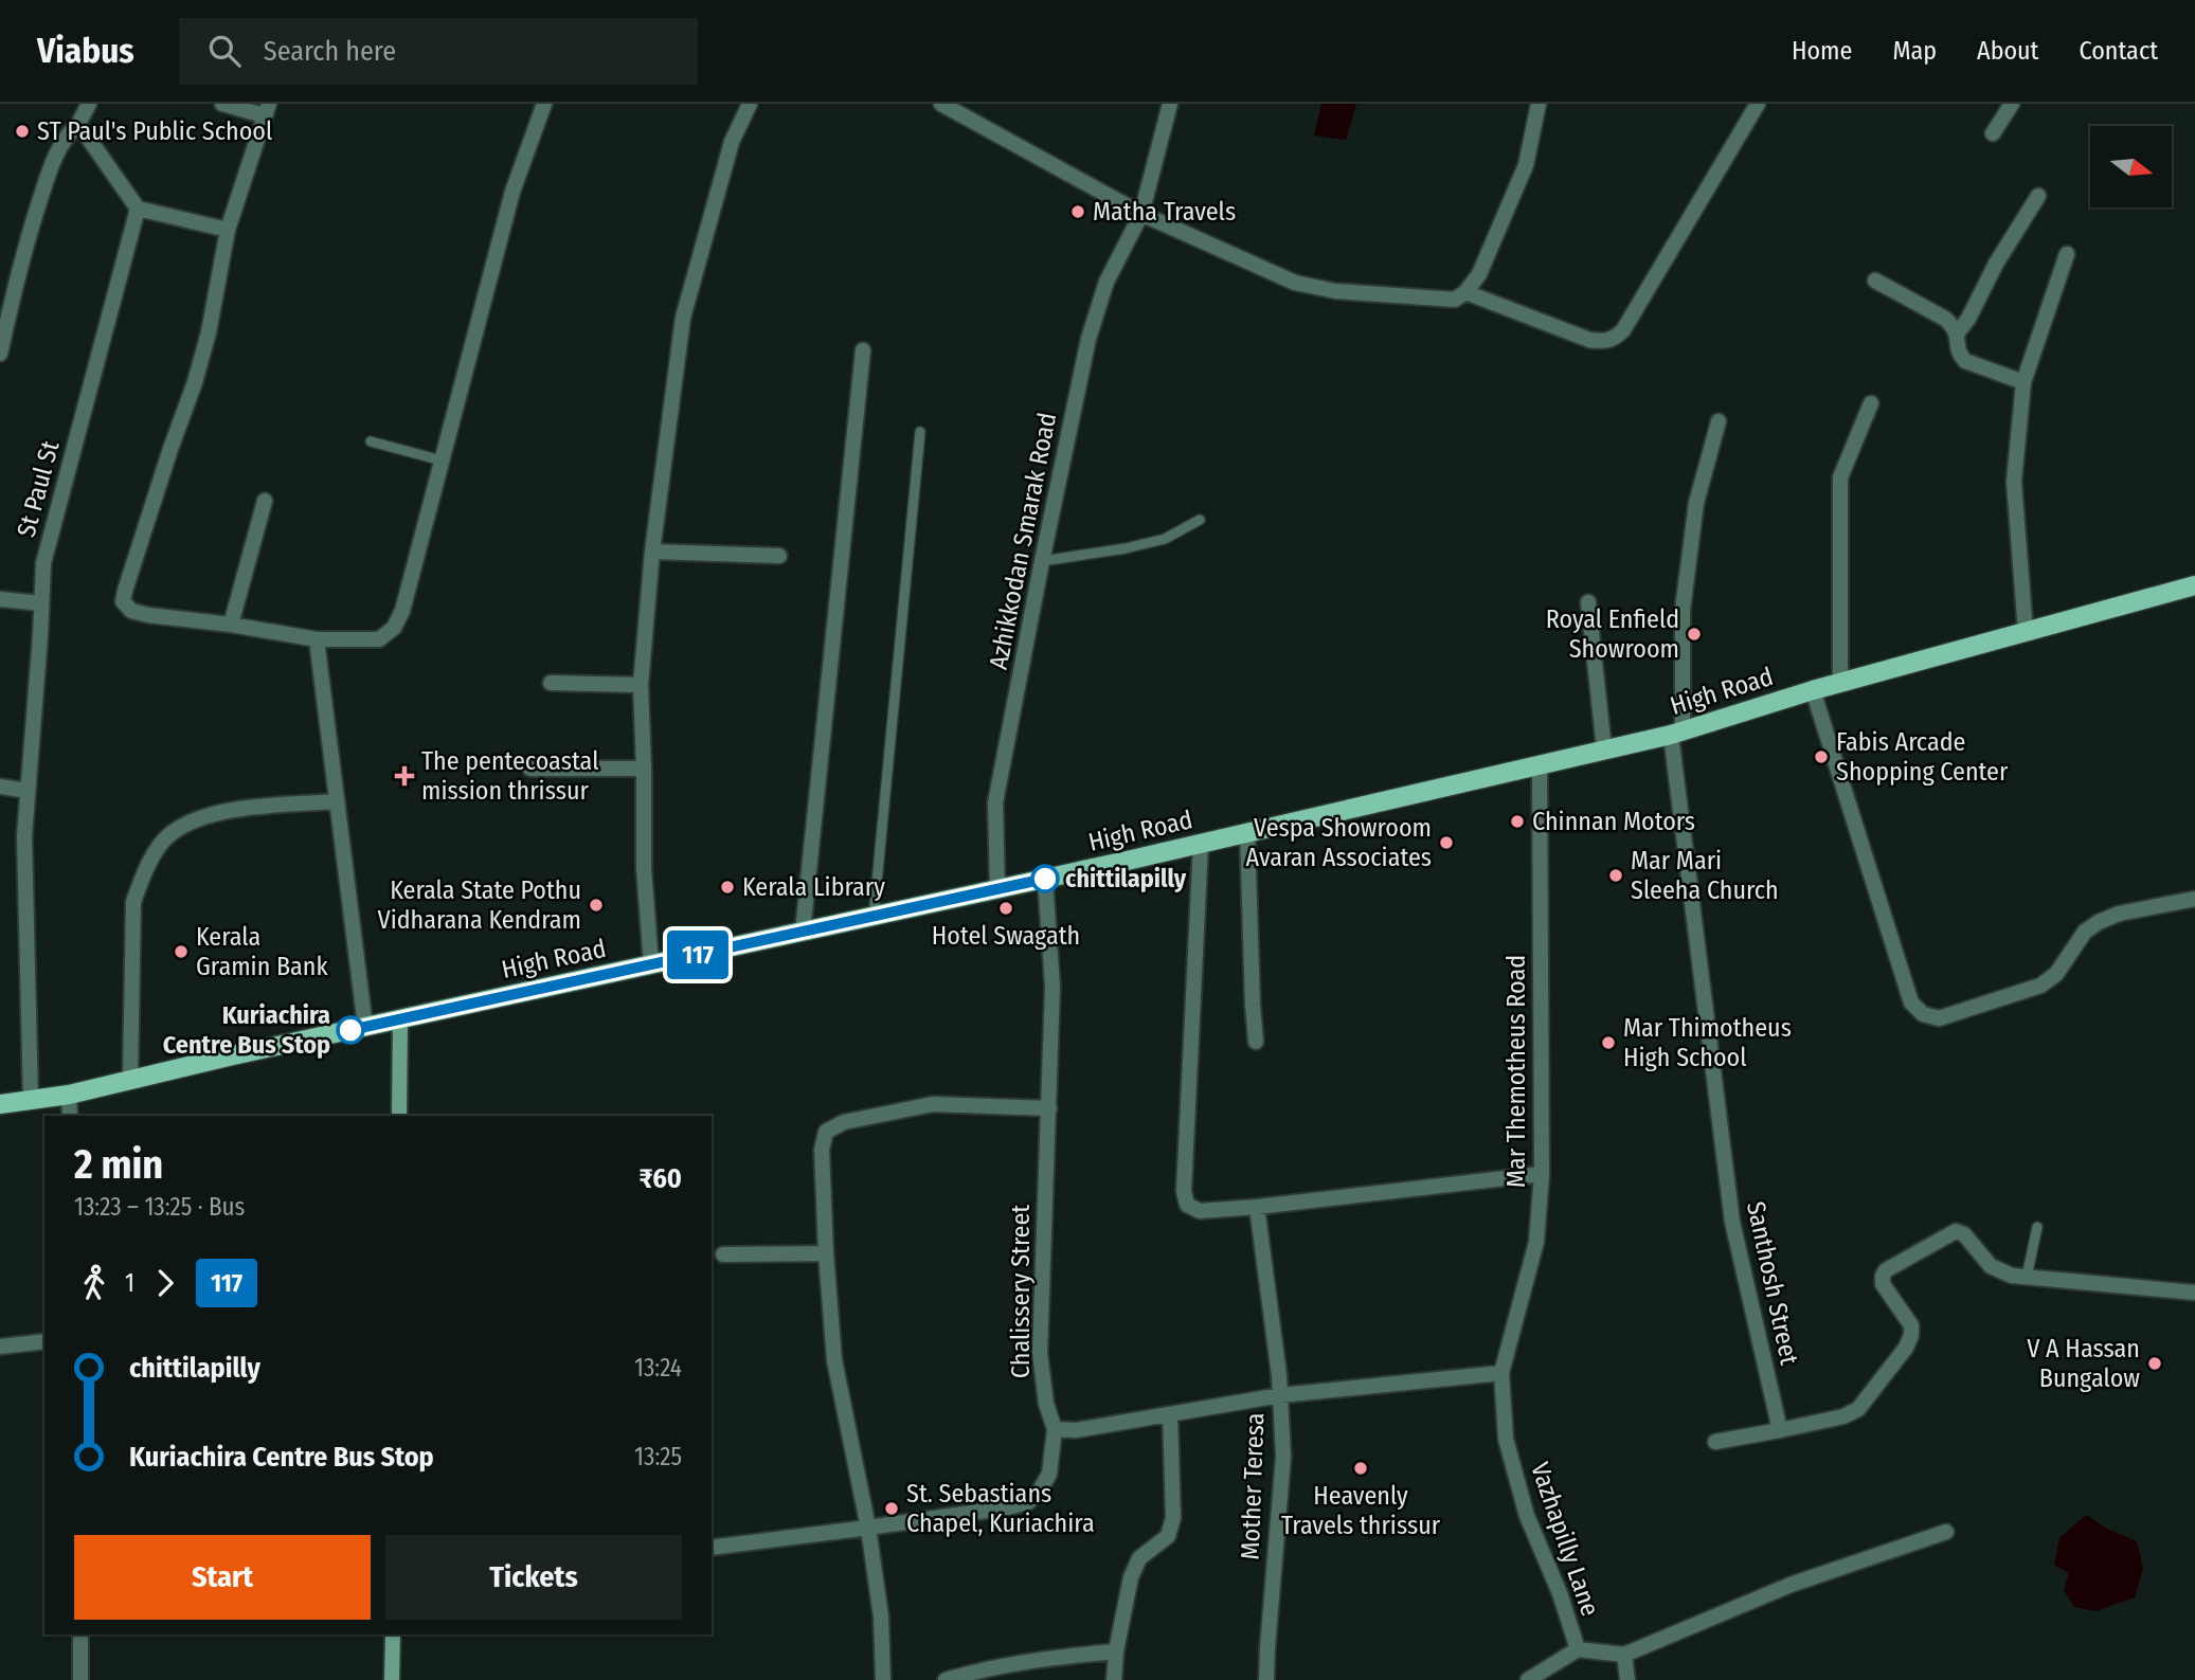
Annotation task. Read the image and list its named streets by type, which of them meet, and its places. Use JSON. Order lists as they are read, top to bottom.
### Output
{
  "streets": {
    "main road": ["High Road"],
    "street": [
      "St Paul St",
      "Azhikkodan Smarak Road",
      "Mar Themotheus Road",
      "Santhosh Street",
      "Chalissery Street",
      "Mother Teresa",
      "Vazhapilly Lane"
    ]
  },
  "crossings": [
    ["St Paul St", "High Road"],
    ["Azhikkodan Smarak Road", "High Road"],
    ["High Road", "Mar Themotheus Road"],
    ["High Road", "Santhosh Street"],
    ["High Road", "Chalissery Street"],
    ["Mar Themotheus Road", "Vazhapilly Lane"]
  ],
  "places": {
    "other": [
      "ST Paul's Public School",
      "Matha Travels",
      "Royal Enfield Showroom",
      "Fabis Arcade Shopping Center",
      "Chinnan Motors",
      "Vespa Showroom Avaran Associates",
      "Mar Mari Sleeha Church",
      "chittilapilly",
      "Kerala Library",
      "Kerala State Pothu Vidharana Kendram",
      "Hotel Swagath",
      "Kerala Gramin Bank",
      "Kuriachira Centre Bus Stop",
      "Mar Thimotheus High School",
      "V A Hassan Bungalow",
      "Heavenly Travels thrissur",
      "St. Sebastians Chapel, Kuriachira"
    ],
    "health": ["The pentecoastal mission thrissur"]
  },
  "lines": ["bus line 117"],
  "north": "right",
  "page": {
    "header": "Viabus",
    "search": "Search here",
    "nav": [
      "Home",
      "Map",
      "About",
      "Contact"
    ],
    "on_map": "117",
    "heading": ["2 min", "13:23 – 13:25 · Bus", "₹60"],
    "legs": ["1", "117"],
    "list": [
      {
        "name": "chittilapilly",
        "value": "13:24"
      },
      {
        "name": "Kuriachira Centre Bus Stop",
        "value": "13:25"
      }
    ],
    "buttons": ["Start", "Tickets"]
  }
}
